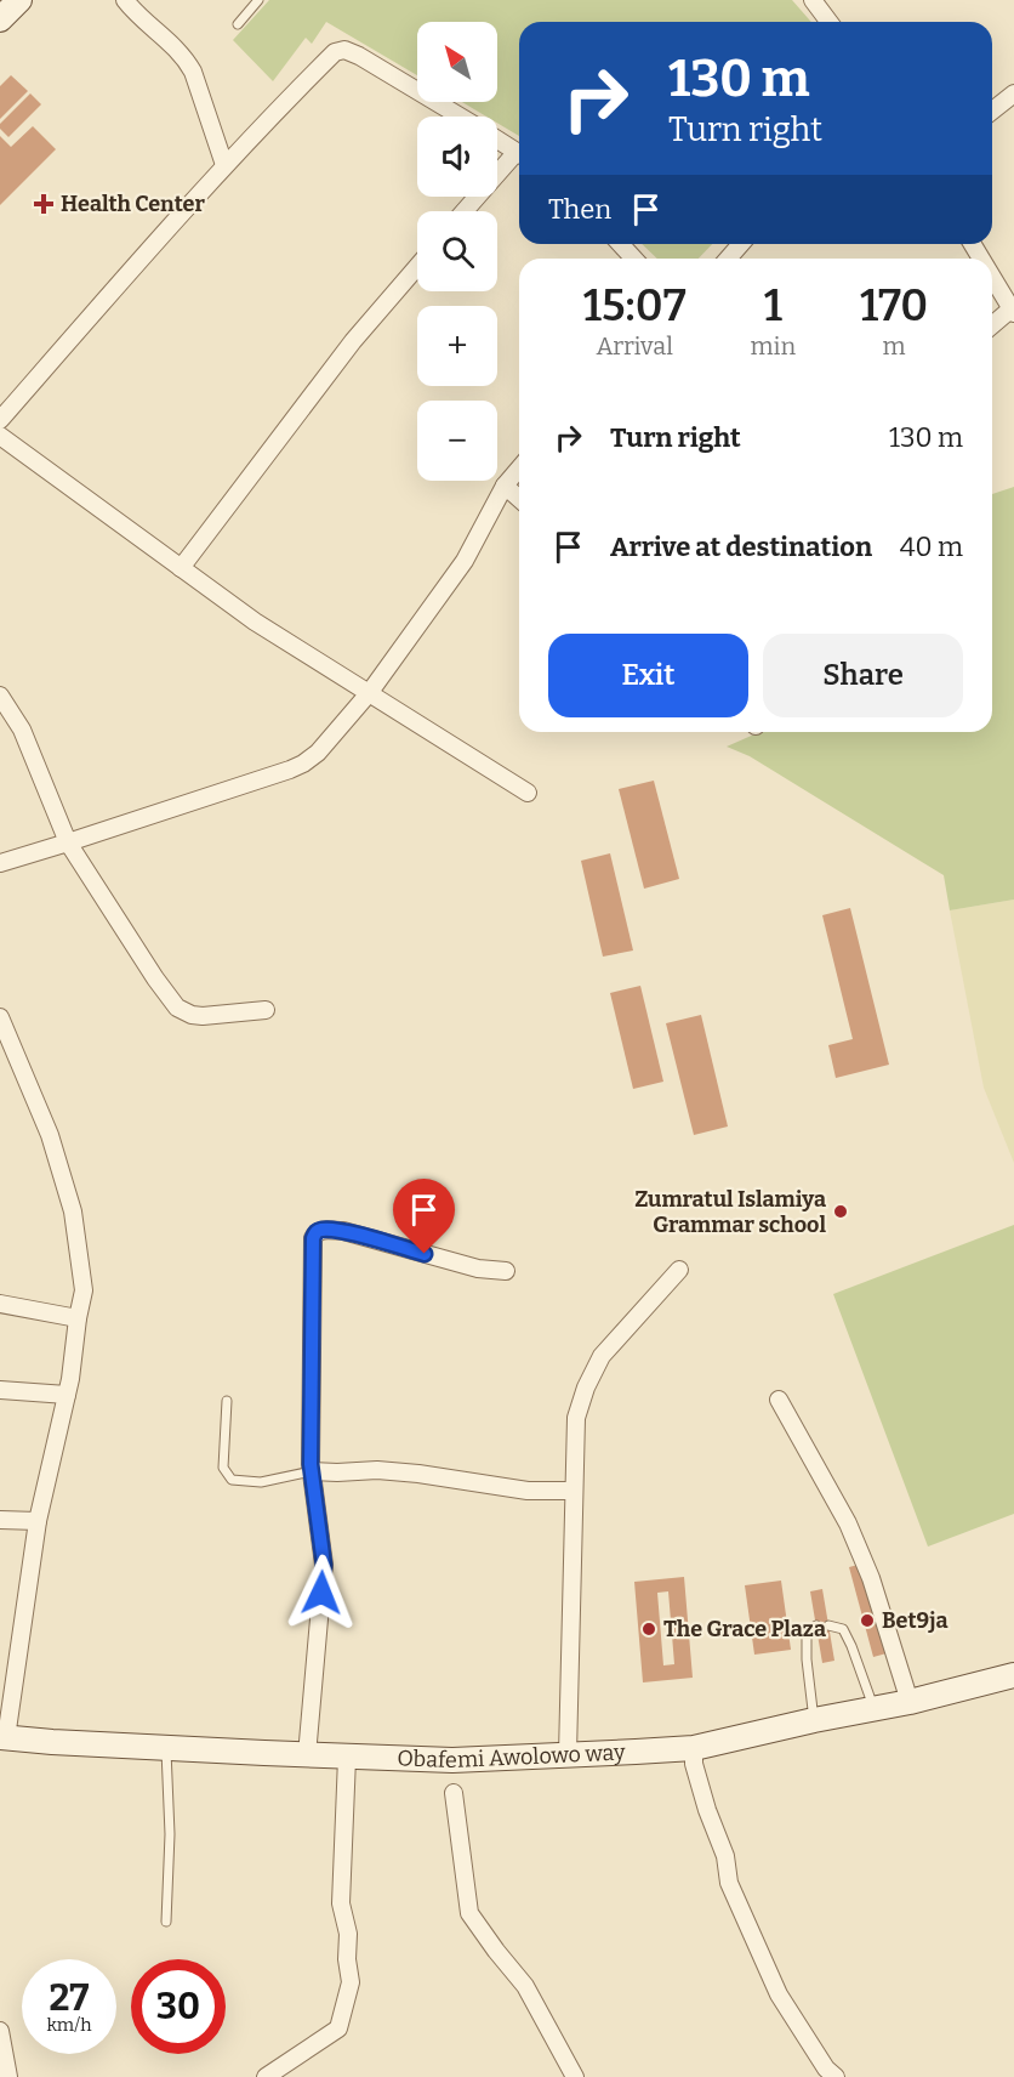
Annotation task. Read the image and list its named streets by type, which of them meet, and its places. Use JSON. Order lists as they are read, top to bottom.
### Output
{
  "streets": {
    "main road": ["Obafemi Awolowo way"]
  },
  "places": {
    "health": ["Health Center"],
    "other": ["Zumratul Islamiya Grammar school", "Bet9ja", "The Grace Plaza"]
  },
  "north": "top left",
  "page": {
    "map_buttons": ["+", "−"],
    "turn": ["130 m", "Turn right"],
    "then": "Then",
    "eta": [
      "15:07",
      "Arrival",
      "1",
      "min",
      "170",
      "m"
    ],
    "list": [
      {
        "name": "Turn right",
        "value": "130 m"
      },
      {
        "name": "Arrive at destination",
        "value": "40 m"
      }
    ],
    "buttons": ["Exit", "Share"],
    "speed": "27 km/h",
    "limit": "30"
  }
}
